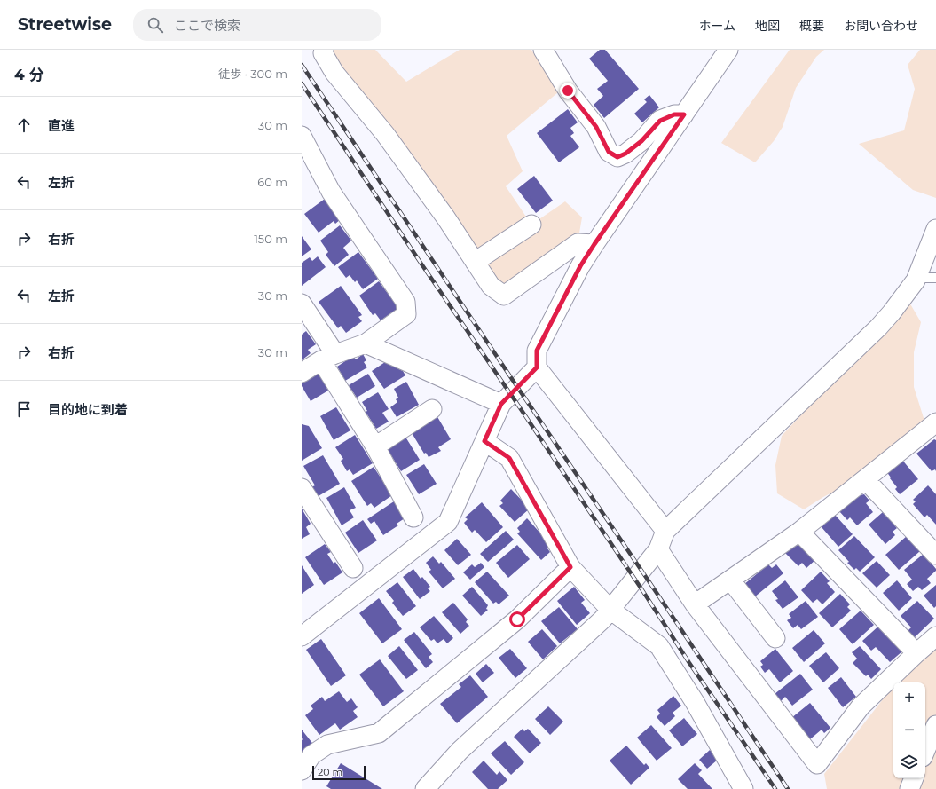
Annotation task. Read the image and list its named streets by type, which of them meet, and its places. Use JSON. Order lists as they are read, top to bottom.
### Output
{
  "scale_bar": "20 m",
  "page": {
    "header": "Streetwise",
    "search": "ここで検索",
    "nav": [
      "ホーム",
      "地図",
      "概要",
      "お問い合わせ"
    ],
    "heading": ["4 分", "徒歩 · 300 m"],
    "list": [
      ["直進", "30 m"],
      ["左折", "60 m"],
      ["右折", "150 m"],
      ["左折", "30 m"],
      ["右折", "30 m"],
      "目的地に到着"
    ],
    "map_buttons": ["+", "−"],
    "scale": "20 m"
  }
}
